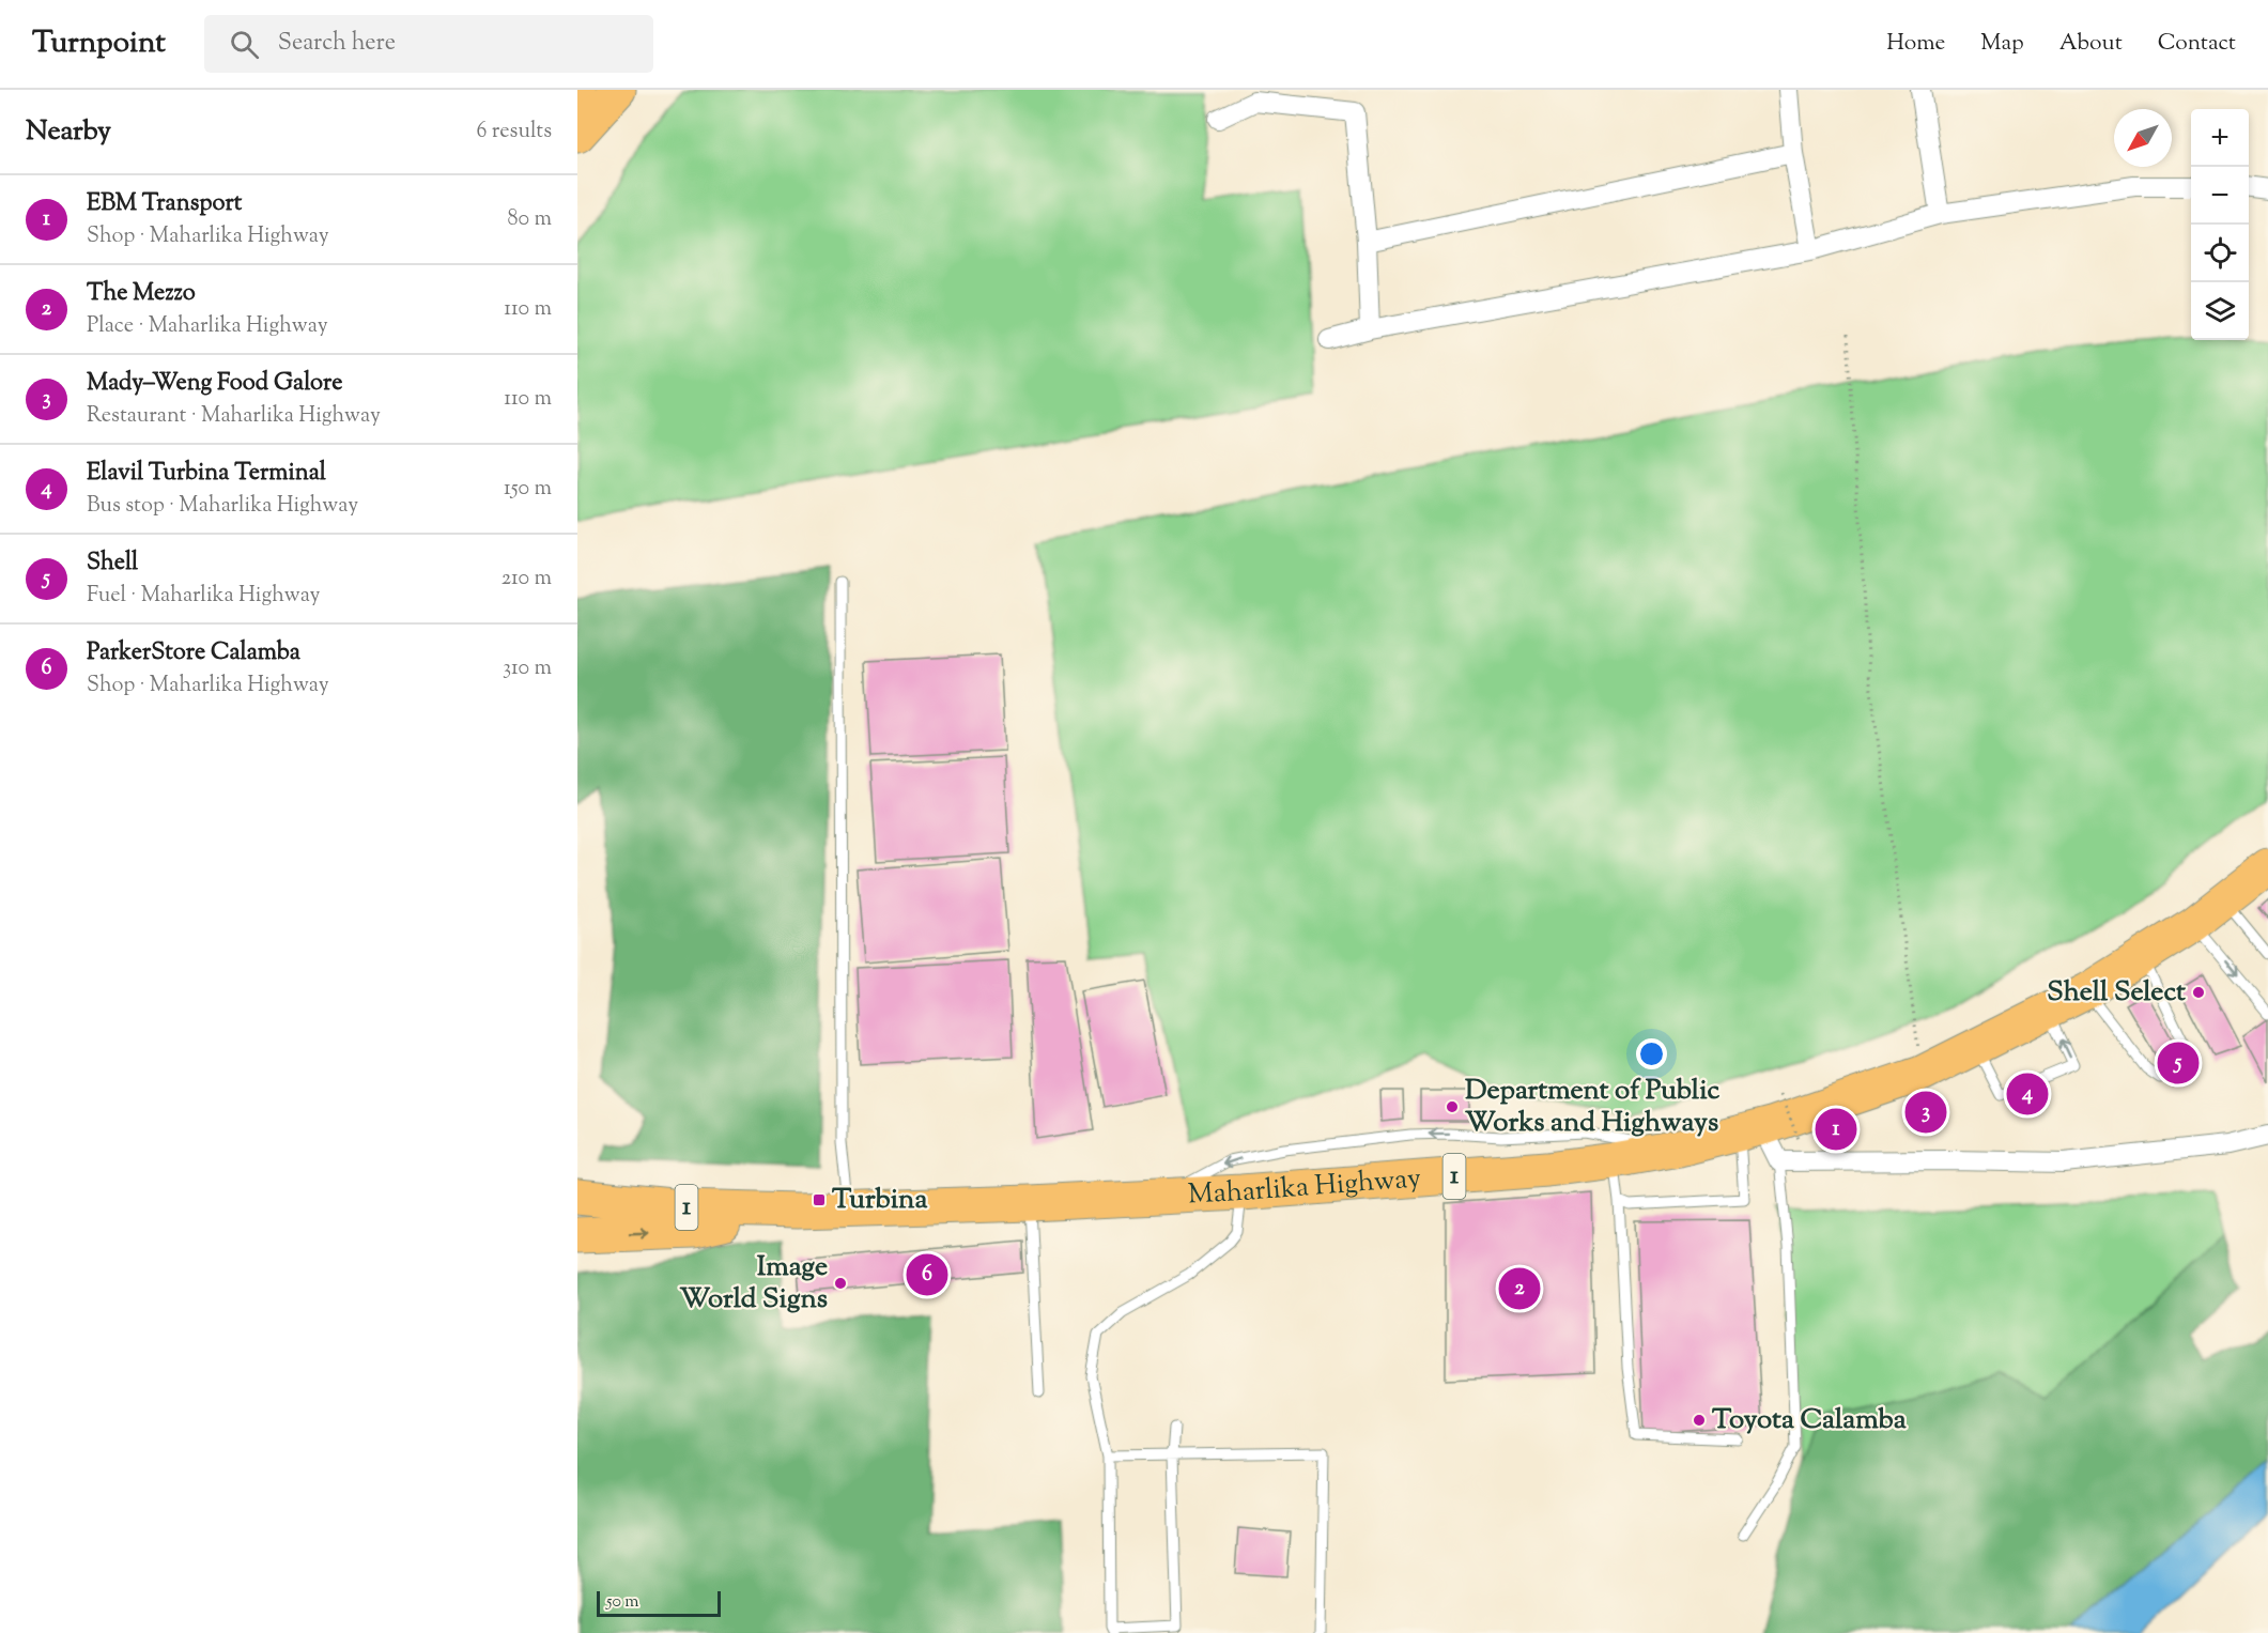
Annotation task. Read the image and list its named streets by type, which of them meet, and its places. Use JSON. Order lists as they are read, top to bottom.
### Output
{
  "streets": {
    "highway": ["1", "Maharlika Highway"]
  },
  "places": {
    "other": [
      "Shell Select",
      "Department of Public Works and Highways",
      "Image World Signs",
      "Toyota Calamba"
    ],
    "transit": ["Turbina"]
  },
  "scale_bar": "50 m",
  "north": "bottom left",
  "page": {
    "header": "Turnpoint",
    "search": "Search here",
    "nav": [
      "Home",
      "Map",
      "About",
      "Contact"
    ],
    "heading": ["Nearby", "6 results"],
    "map_buttons": ["+", "−"],
    "list": [
      {
        "mark": "1",
        "name": "EBM Transport",
        "note": "Shop · Maharlika Highway",
        "value": "80 m"
      },
      {
        "mark": "2",
        "name": "The Mezzo",
        "note": "Place · Maharlika Highway",
        "value": "110 m"
      },
      {
        "mark": "3",
        "name": "Mady–Weng Food Galore",
        "note": "Restaurant · Maharlika Highway",
        "value": "110 m"
      },
      {
        "mark": "4",
        "name": "Elavil Turbina Terminal",
        "note": "Bus stop · Maharlika Highway",
        "value": "150 m"
      },
      {
        "mark": "5",
        "name": "Shell",
        "note": "Fuel · Maharlika Highway",
        "value": "210 m"
      },
      {
        "mark": "6",
        "name": "ParkerStore Calamba",
        "note": "Shop · Maharlika Highway",
        "value": "310 m"
      }
    ],
    "pins": [
      "5",
      "4",
      "3",
      "1",
      "6",
      "2"
    ],
    "scale": "50 m"
  }
}
